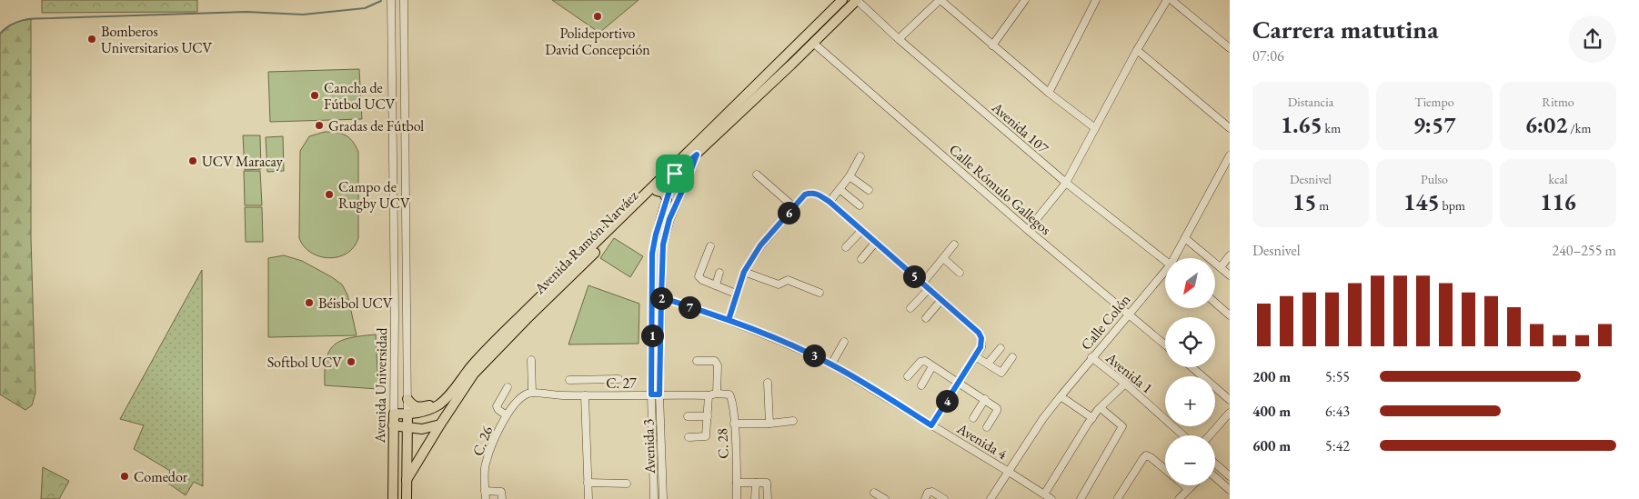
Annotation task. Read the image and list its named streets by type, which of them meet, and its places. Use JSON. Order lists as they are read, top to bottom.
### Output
{
  "streets": {
    "main road": ["Avenida Ramón Narváez", "Avenida Universidad"],
    "street": [
      "Avenida 107",
      "Calle Rómulo Gallegos",
      "Calle Colón",
      "Avenida 1",
      "C. 27",
      "C. 26",
      "Avenida 4",
      "C. 28",
      "Avenida 3"
    ]
  },
  "crossings": [
    ["Avenida 107", "Avenida Ramón Narváez"],
    ["Calle Rómulo Gallegos", "Avenida Ramón Narváez"],
    ["Calle Rómulo Gallegos", "Calle Colón"],
    ["Avenida Ramón Narváez", "Avenida Universidad"],
    ["Avenida Ramón Narváez", "Avenida 3"],
    ["Calle Colón", "Avenida 1"],
    ["Calle Colón", "Avenida 4"],
    ["C. 27", "C. 26"],
    ["C. 27", "C. 28"],
    ["C. 27", "Avenida 3"],
    ["Avenida 4", "Avenida 3"]
  ],
  "places": [
    "Polideportivo David Concepción",
    "Bomberos Universitarios UCV",
    "Cancha de Fútbol UCV",
    "Gradas de Fútbol",
    "UCV Maracay",
    "Campo de Rugby UCV",
    "Béisbol UCV",
    "Softbol UCV",
    "Comedor"
  ],
  "north": "bottom left",
  "page": {
    "heading": ["Carrera matutina", "07:06"],
    "stats": [
      ["Distancia", "1.65 km"],
      ["Tiempo", "9:57"],
      ["Ritmo", "6:02 /km"],
      ["Desnivel", "15 m"],
      ["Pulso", "145 bpm"],
      ["kcal", "116"]
    ],
    "pins": [
      "6",
      "5",
      "2",
      "7",
      "1",
      "3",
      "4"
    ],
    "chart": ["Desnivel", "240–255 m"],
    "map_buttons": ["+", "−"],
    "list": [
      {
        "name": "200 m",
        "note": "5:55"
      },
      {
        "name": "400 m",
        "note": "6:43"
      },
      {
        "name": "600 m",
        "note": "5:42"
      }
    ]
  }
}
